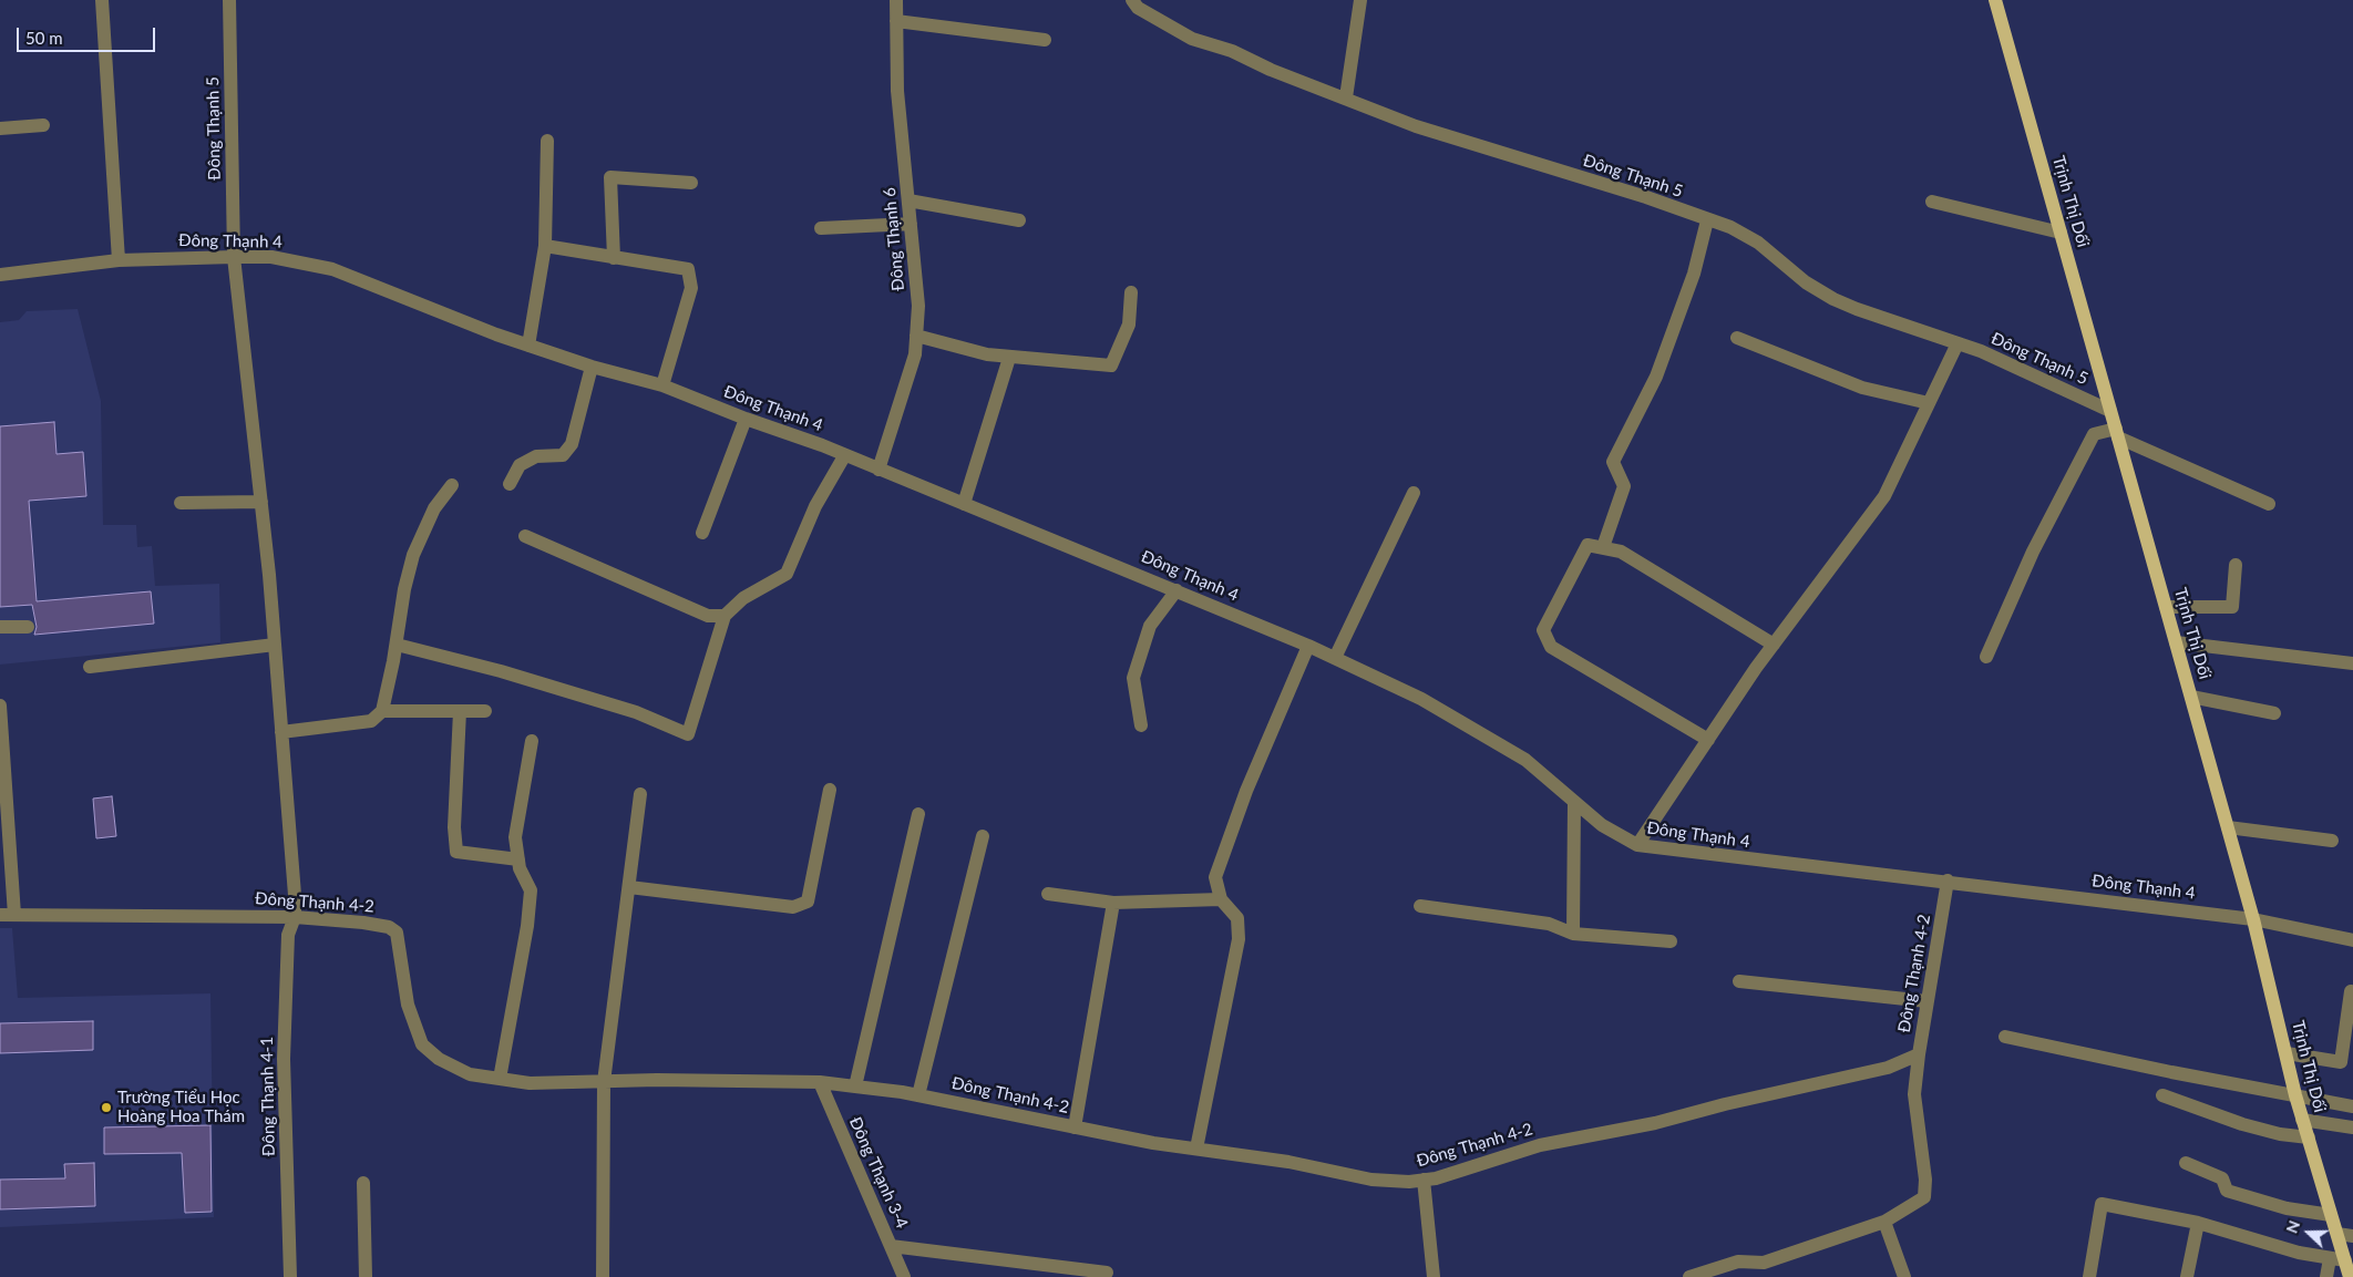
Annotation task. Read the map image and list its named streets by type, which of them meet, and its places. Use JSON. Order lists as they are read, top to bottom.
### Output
{
  "streets": {
    "main road": ["Trịnh Thị Dối"],
    "street": [
      "Đông Thạnh 5",
      "Đông Thạnh 6",
      "Đông Thạnh 4",
      "Đông Thạnh 4-2",
      "Đông Thạnh 4-1",
      "Đông Thạnh 3-4"
    ]
  },
  "crossings": [
    ["Đông Thạnh 5", "Trịnh Thị Dối"],
    ["Đông Thạnh 5", "Đông Thạnh 4"],
    ["Đông Thạnh 5", "Đông Thạnh 4-1"],
    ["Trịnh Thị Dối", "Đông Thạnh 4"],
    ["Đông Thạnh 6", "Đông Thạnh 4"],
    ["Đông Thạnh 4", "Đông Thạnh 4-2"],
    ["Đông Thạnh 4-2", "Đông Thạnh 4-1"],
    ["Đông Thạnh 4-2", "Đông Thạnh 3-4"]
  ],
  "places": ["Trường Tiểu Học Hoàng Hoa Thám"],
  "scale_bar": "50 m",
  "north": "left"
}
